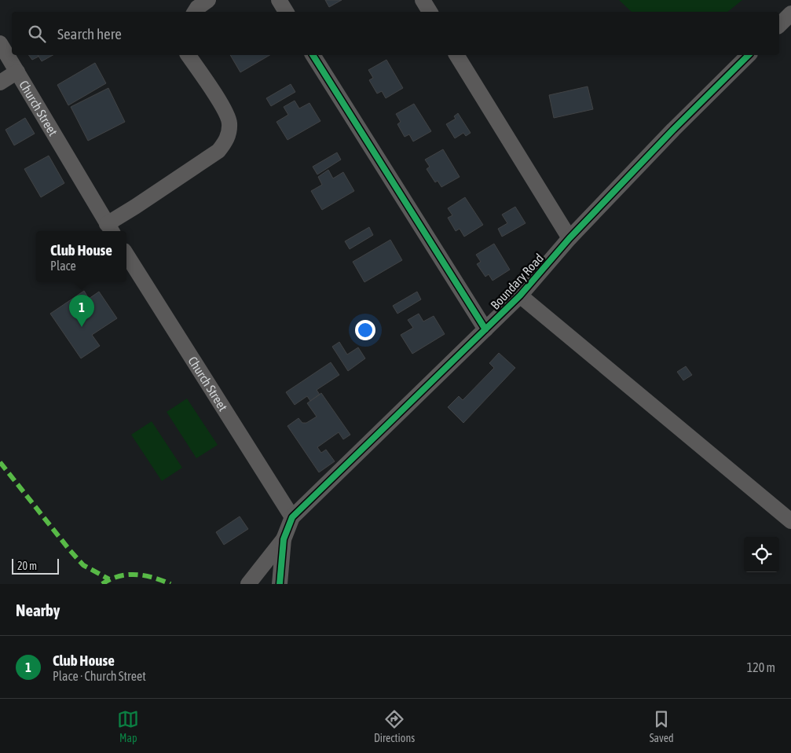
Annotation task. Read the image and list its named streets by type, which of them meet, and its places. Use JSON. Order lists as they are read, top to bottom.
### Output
{
  "streets": {
    "street": ["Church Street", "Boundary Road"]
  },
  "crossings": [
    ["Church Street", "Boundary Road"]
  ],
  "scale_bar": "20 m",
  "page": {
    "search": "Search here",
    "popup": ["Club House", "Place"],
    "pins": "1",
    "scale": "20 m",
    "heading": "Nearby",
    "list": [
      {
        "mark": "1",
        "name": "Club House",
        "note": "Place · Church Street",
        "value": "120 m"
      }
    ],
    "nav": ["Map", "Directions", "Saved"]
  }
}
